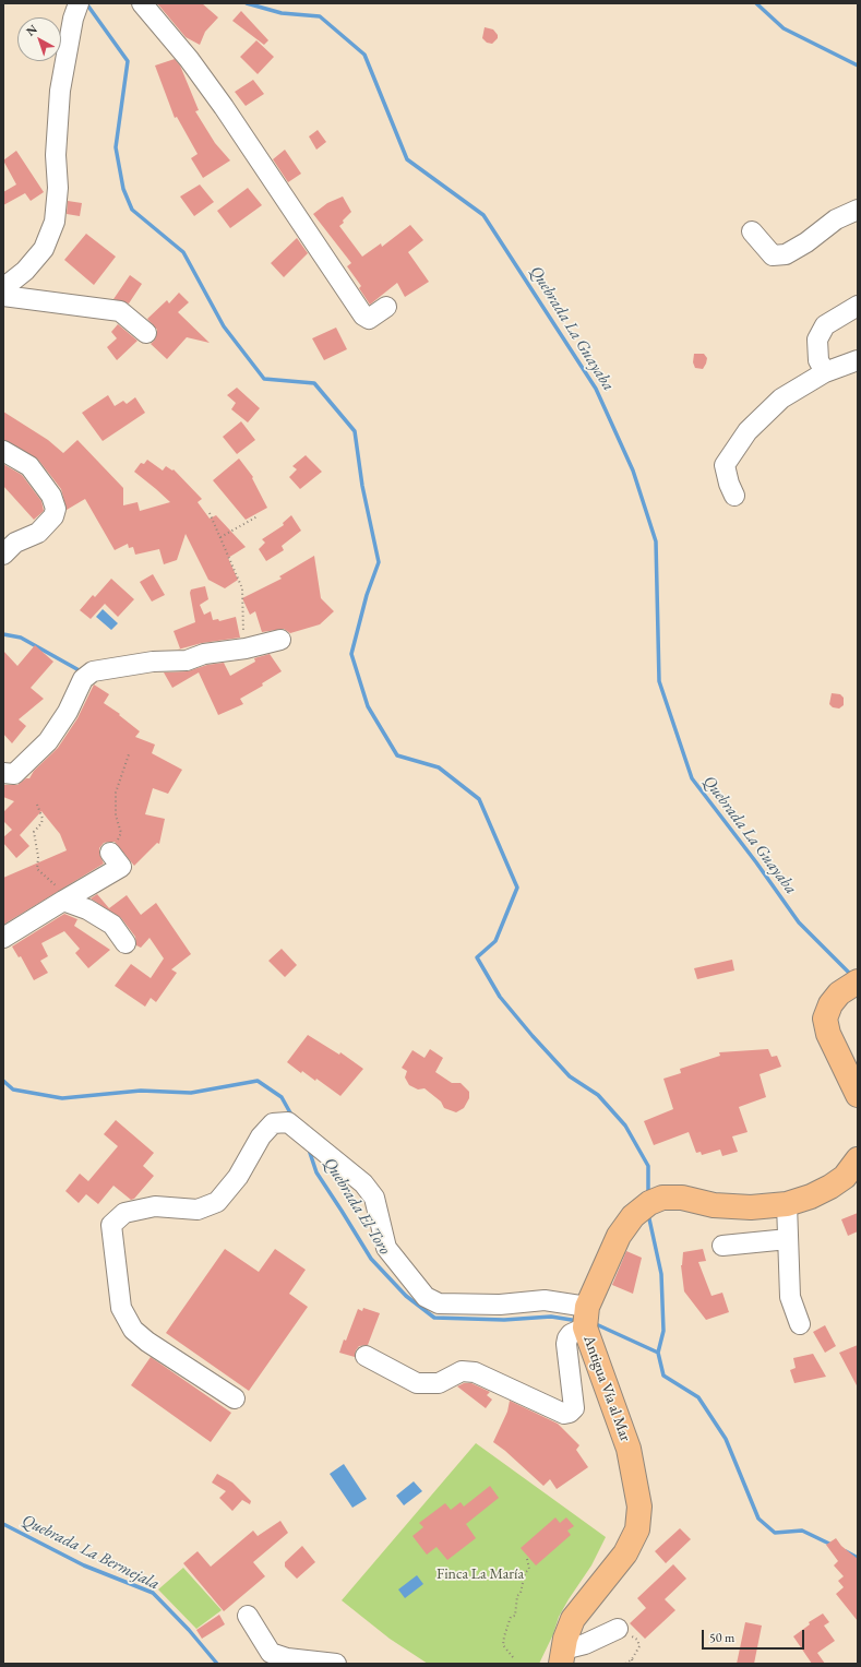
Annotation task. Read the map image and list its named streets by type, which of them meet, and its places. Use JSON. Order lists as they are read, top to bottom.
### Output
{
  "streets": {
    "main road": ["Antigua Vía al Mar"]
  },
  "water": ["Quebrada La Guayaba", "Quebrada El Toro", "Quebrada La Bermejala"],
  "parks": ["Finca La María"],
  "scale_bar": "50 m",
  "north": "top left"
}
